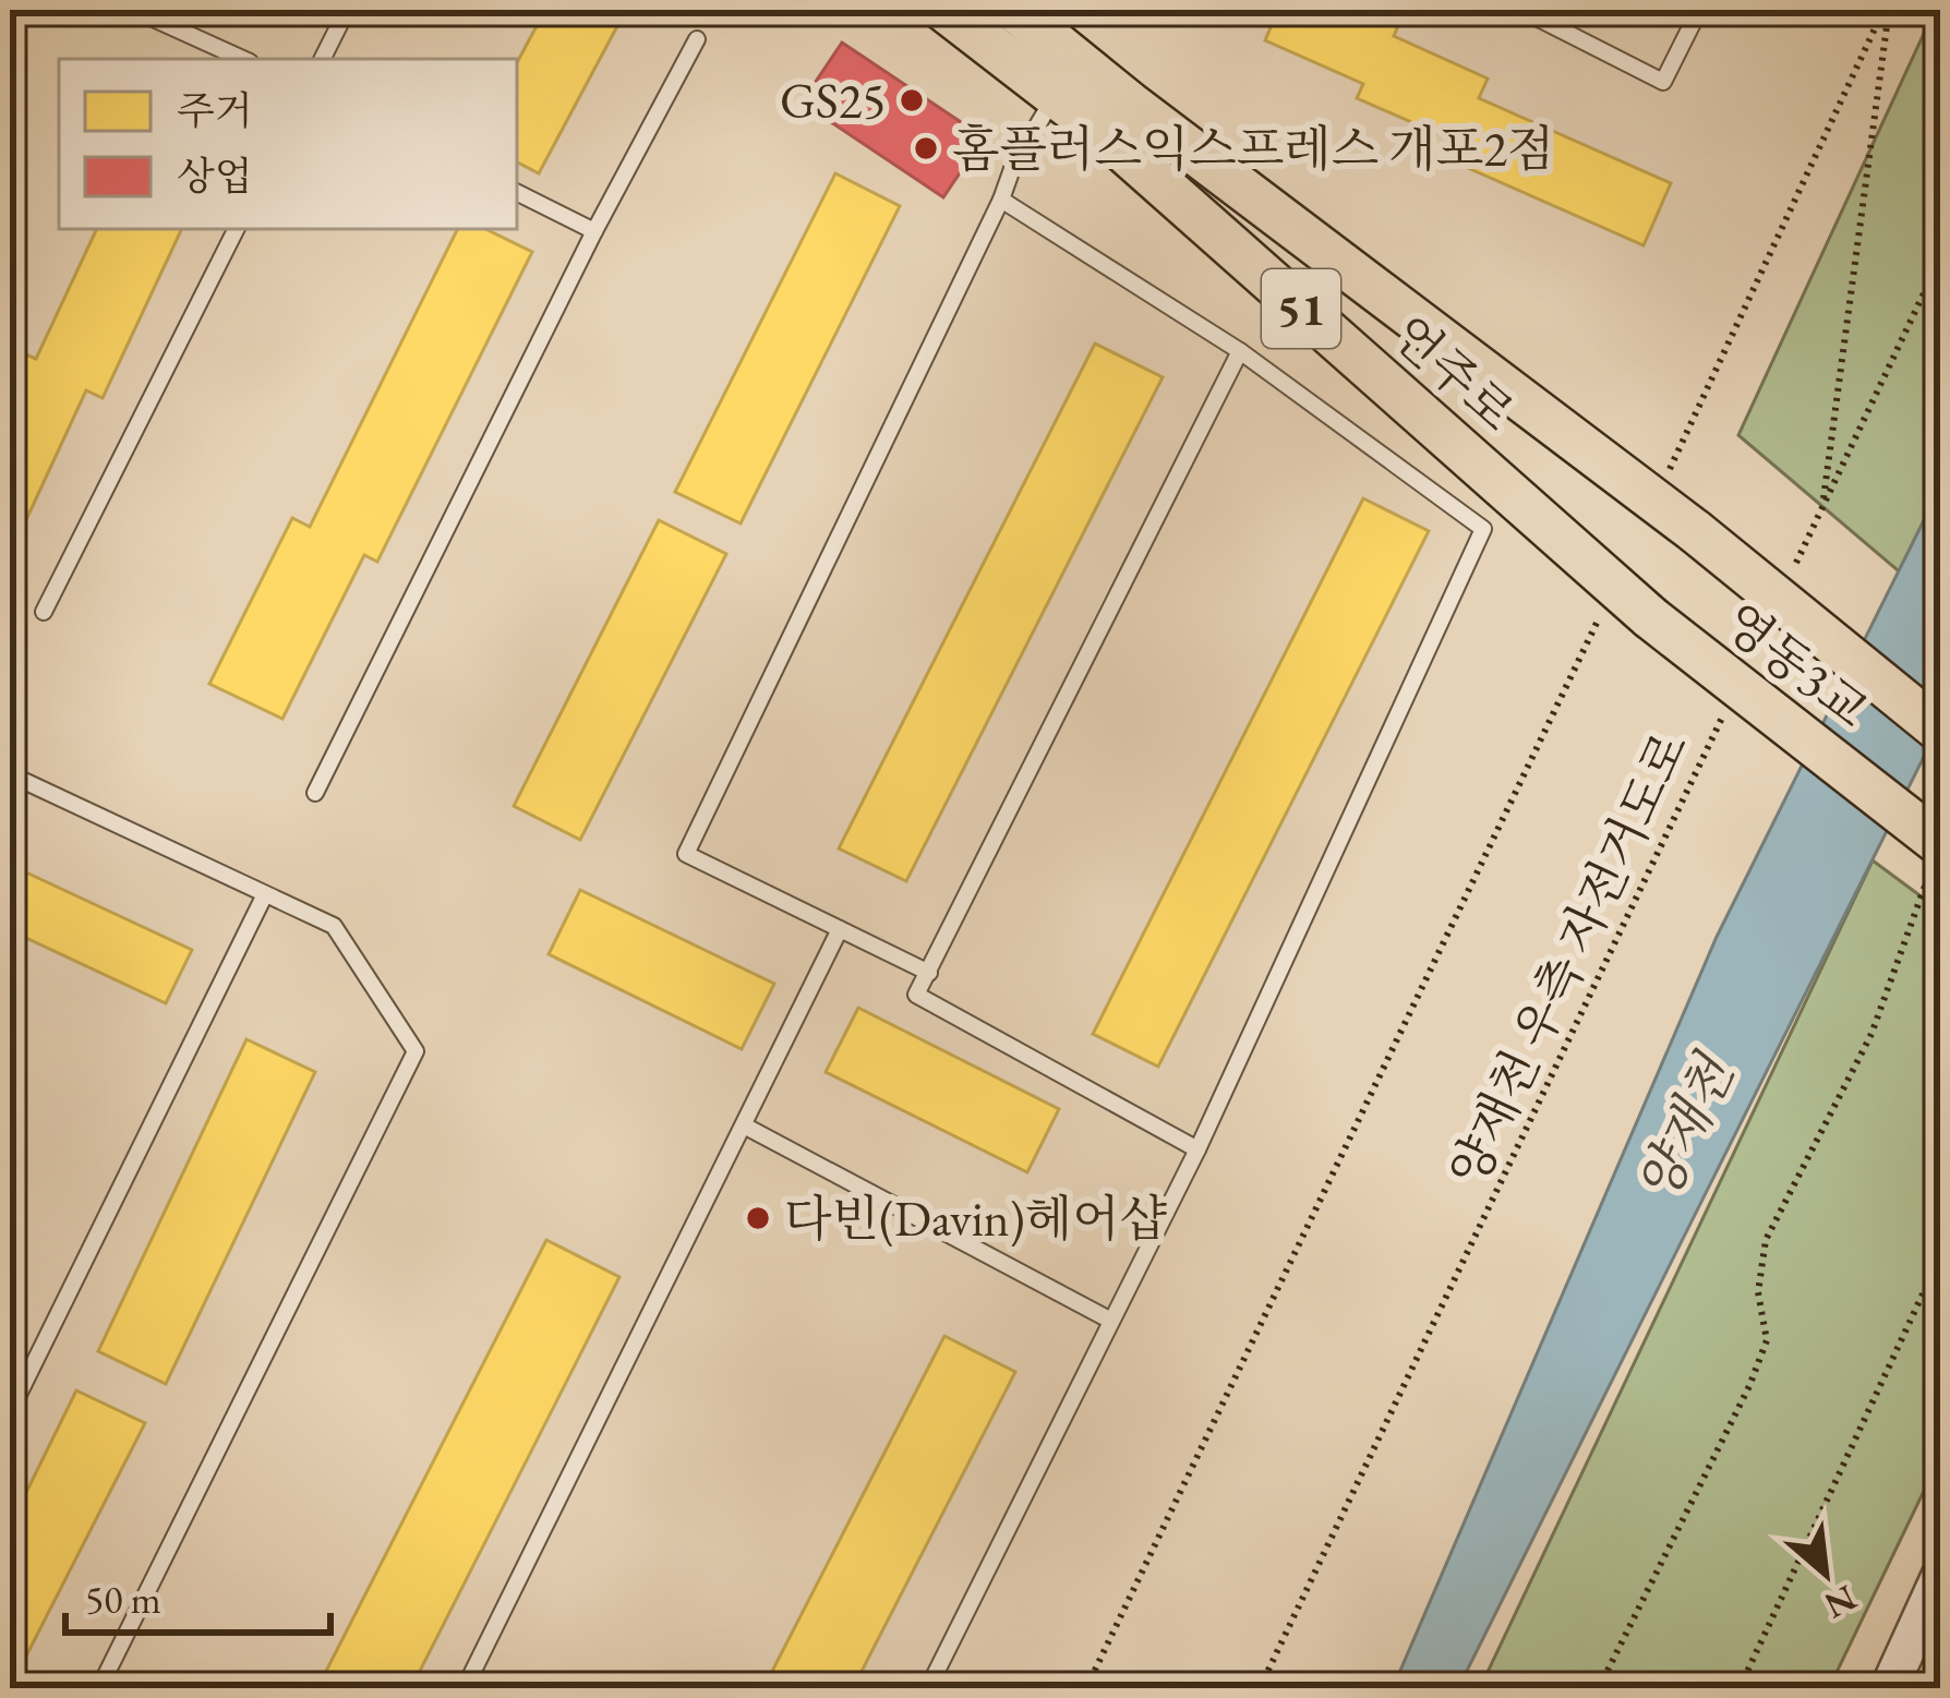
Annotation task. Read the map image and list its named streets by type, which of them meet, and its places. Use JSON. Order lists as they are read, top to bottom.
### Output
{
  "streets": {
    "main road": ["51", "언주로", "영동3교"],
    "path": ["양재천 우측 자전거도로"]
  },
  "crossings": [
    ["언주로", "영동3교"]
  ],
  "water": ["양재천"],
  "places": ["GS25", "홈플러스익스프레스 개포2점", "다빈(Davin)헤어샵"],
  "legend": ["주거", "상업"],
  "scale_bar": "50 m",
  "north": "bottom right"
}
